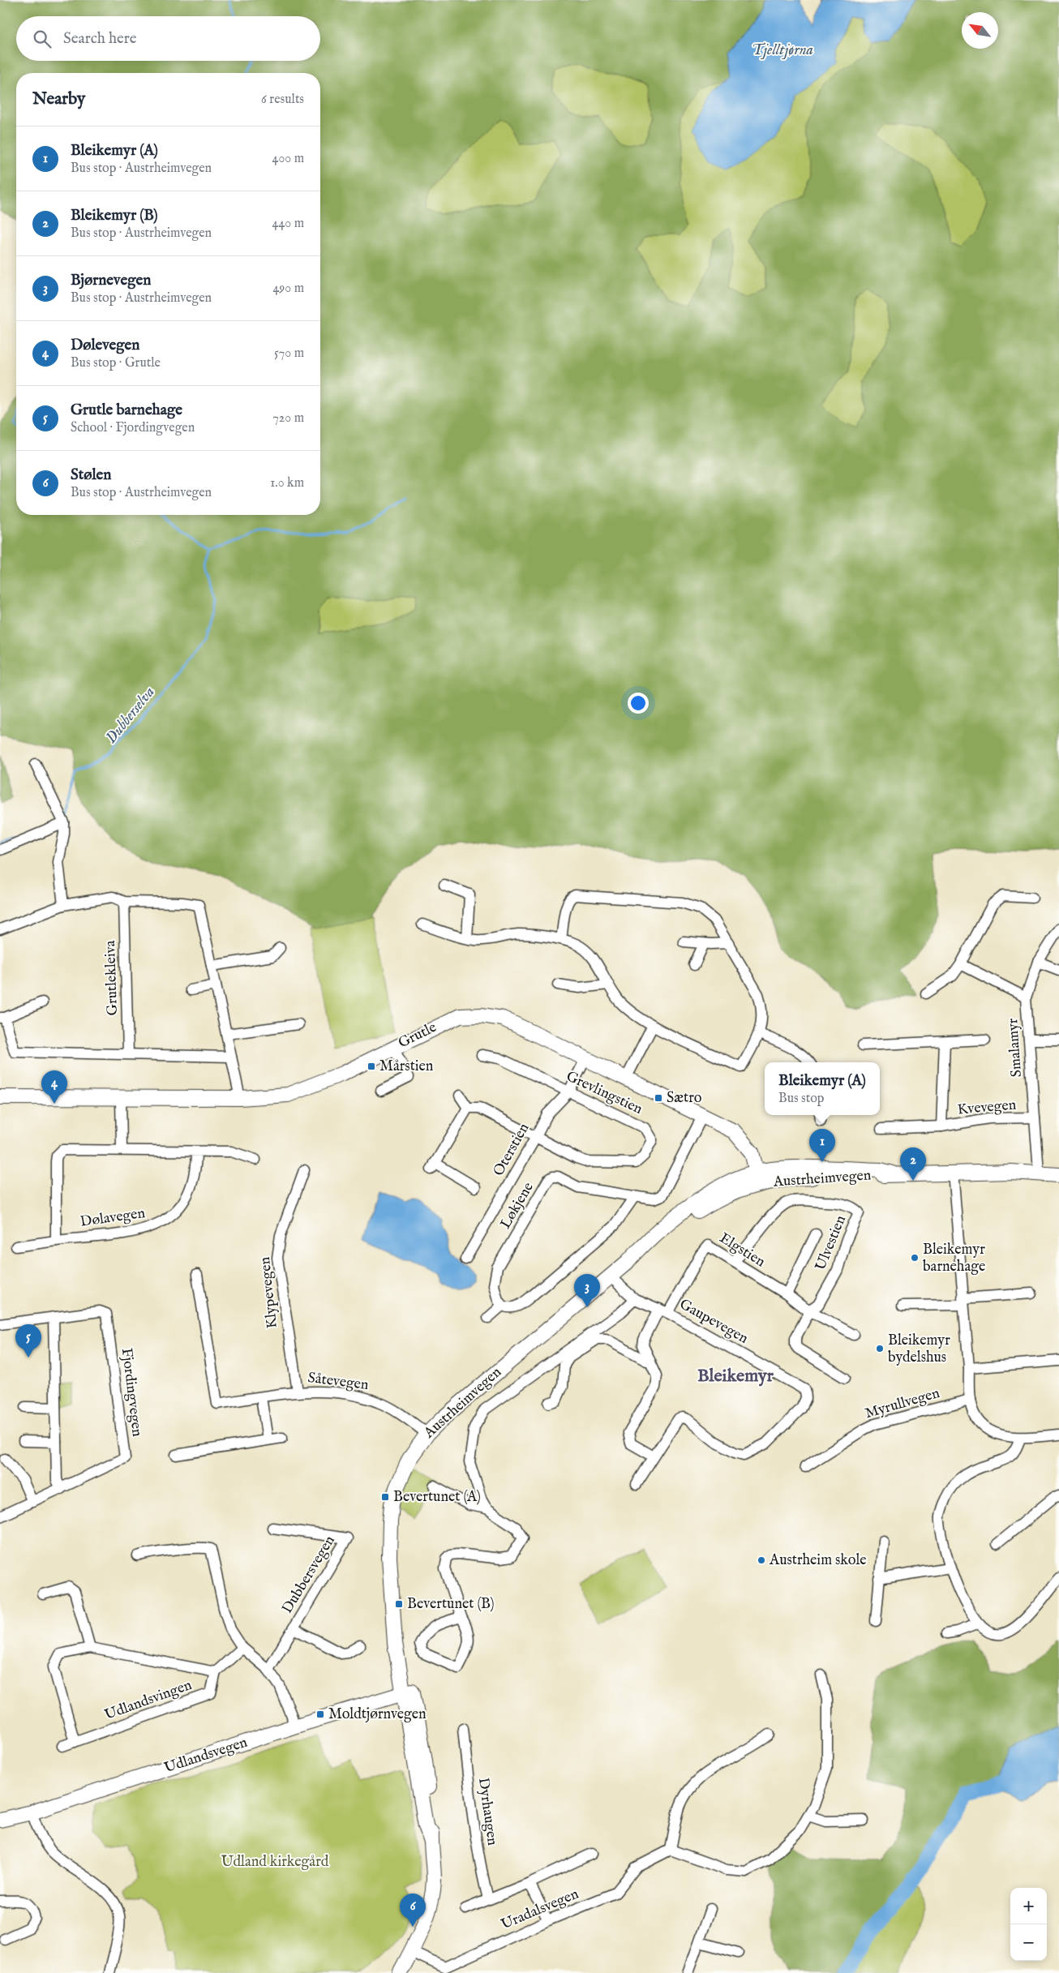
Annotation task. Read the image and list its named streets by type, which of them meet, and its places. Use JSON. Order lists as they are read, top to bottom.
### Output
{
  "streets": {
    "main road": ["Grutle", "Austrheimvegen", "Udlandsvegen"],
    "street": [
      "Grutlekleiva",
      "Smalamyr",
      "Grevlingstien",
      "Kvevegen",
      "Oterstien",
      "Løkjene",
      "Dølavegen",
      "Ulvestien",
      "Elgstien",
      "Klypevegen",
      "Gaupevegen",
      "Såtevegen",
      "Fjordingvegen",
      "Myrullvegen",
      "Dubbersvegen",
      "Udlandsvingen",
      "Dyrhaugen",
      "Uradalsvegen"
    ]
  },
  "crossings": [
    ["Grutle", "Oterstien"],
    ["Grutle", "Austrheimvegen"],
    ["Grutle", "Løkjene"],
    ["Smalamyr", "Kvevegen"],
    ["Smalamyr", "Austrheimvegen"],
    ["Grevlingstien", "Oterstien"],
    ["Austrheimvegen", "Gaupevegen"],
    ["Austrheimvegen", "Såtevegen"],
    ["Austrheimvegen", "Udlandsvegen"],
    ["Austrheimvegen", "Uradalsvegen"],
    ["Ulvestien", "Elgstien"],
    ["Elgstien", "Gaupevegen"],
    ["Klypevegen", "Såtevegen"]
  ],
  "districts": ["Bleikemyr"],
  "water": ["Tjelltjørna", "Dubberselva"],
  "parks": ["Udland kirkegård"],
  "places": {
    "transit": [
      "Mårstien",
      "Sætro",
      "Bevertunet (A)",
      "Bevertunet (B)",
      "Moldtjørnvegen"
    ],
    "other": ["Bleikemyr barnehage", "Bleikemyr bydelshus", "Austrheim skole"]
  },
  "north": "top left",
  "page": {
    "search": "Search here",
    "heading": ["Nearby", "6 results"],
    "list": [
      {
        "mark": "1",
        "name": "Bleikemyr (A)",
        "note": "Bus stop · Austrheimvegen",
        "value": "400 m"
      },
      {
        "mark": "2",
        "name": "Bleikemyr (B)",
        "note": "Bus stop · Austrheimvegen",
        "value": "440 m"
      },
      {
        "mark": "3",
        "name": "Bjørnevegen",
        "note": "Bus stop · Austrheimvegen",
        "value": "490 m"
      },
      {
        "mark": "4",
        "name": "Dølevegen",
        "note": "Bus stop · Grutle",
        "value": "570 m"
      },
      {
        "mark": "5",
        "name": "Grutle barnehage",
        "note": "School · Fjordingvegen",
        "value": "720 m"
      },
      {
        "mark": "6",
        "name": "Stølen",
        "note": "Bus stop · Austrheimvegen",
        "value": "1.0 km"
      }
    ],
    "popup": ["Bleikemyr (A)", "Bus stop"],
    "pins": [
      "4",
      "1",
      "2",
      "3",
      "5",
      "6"
    ],
    "map_buttons": ["+", "−"]
  }
}
